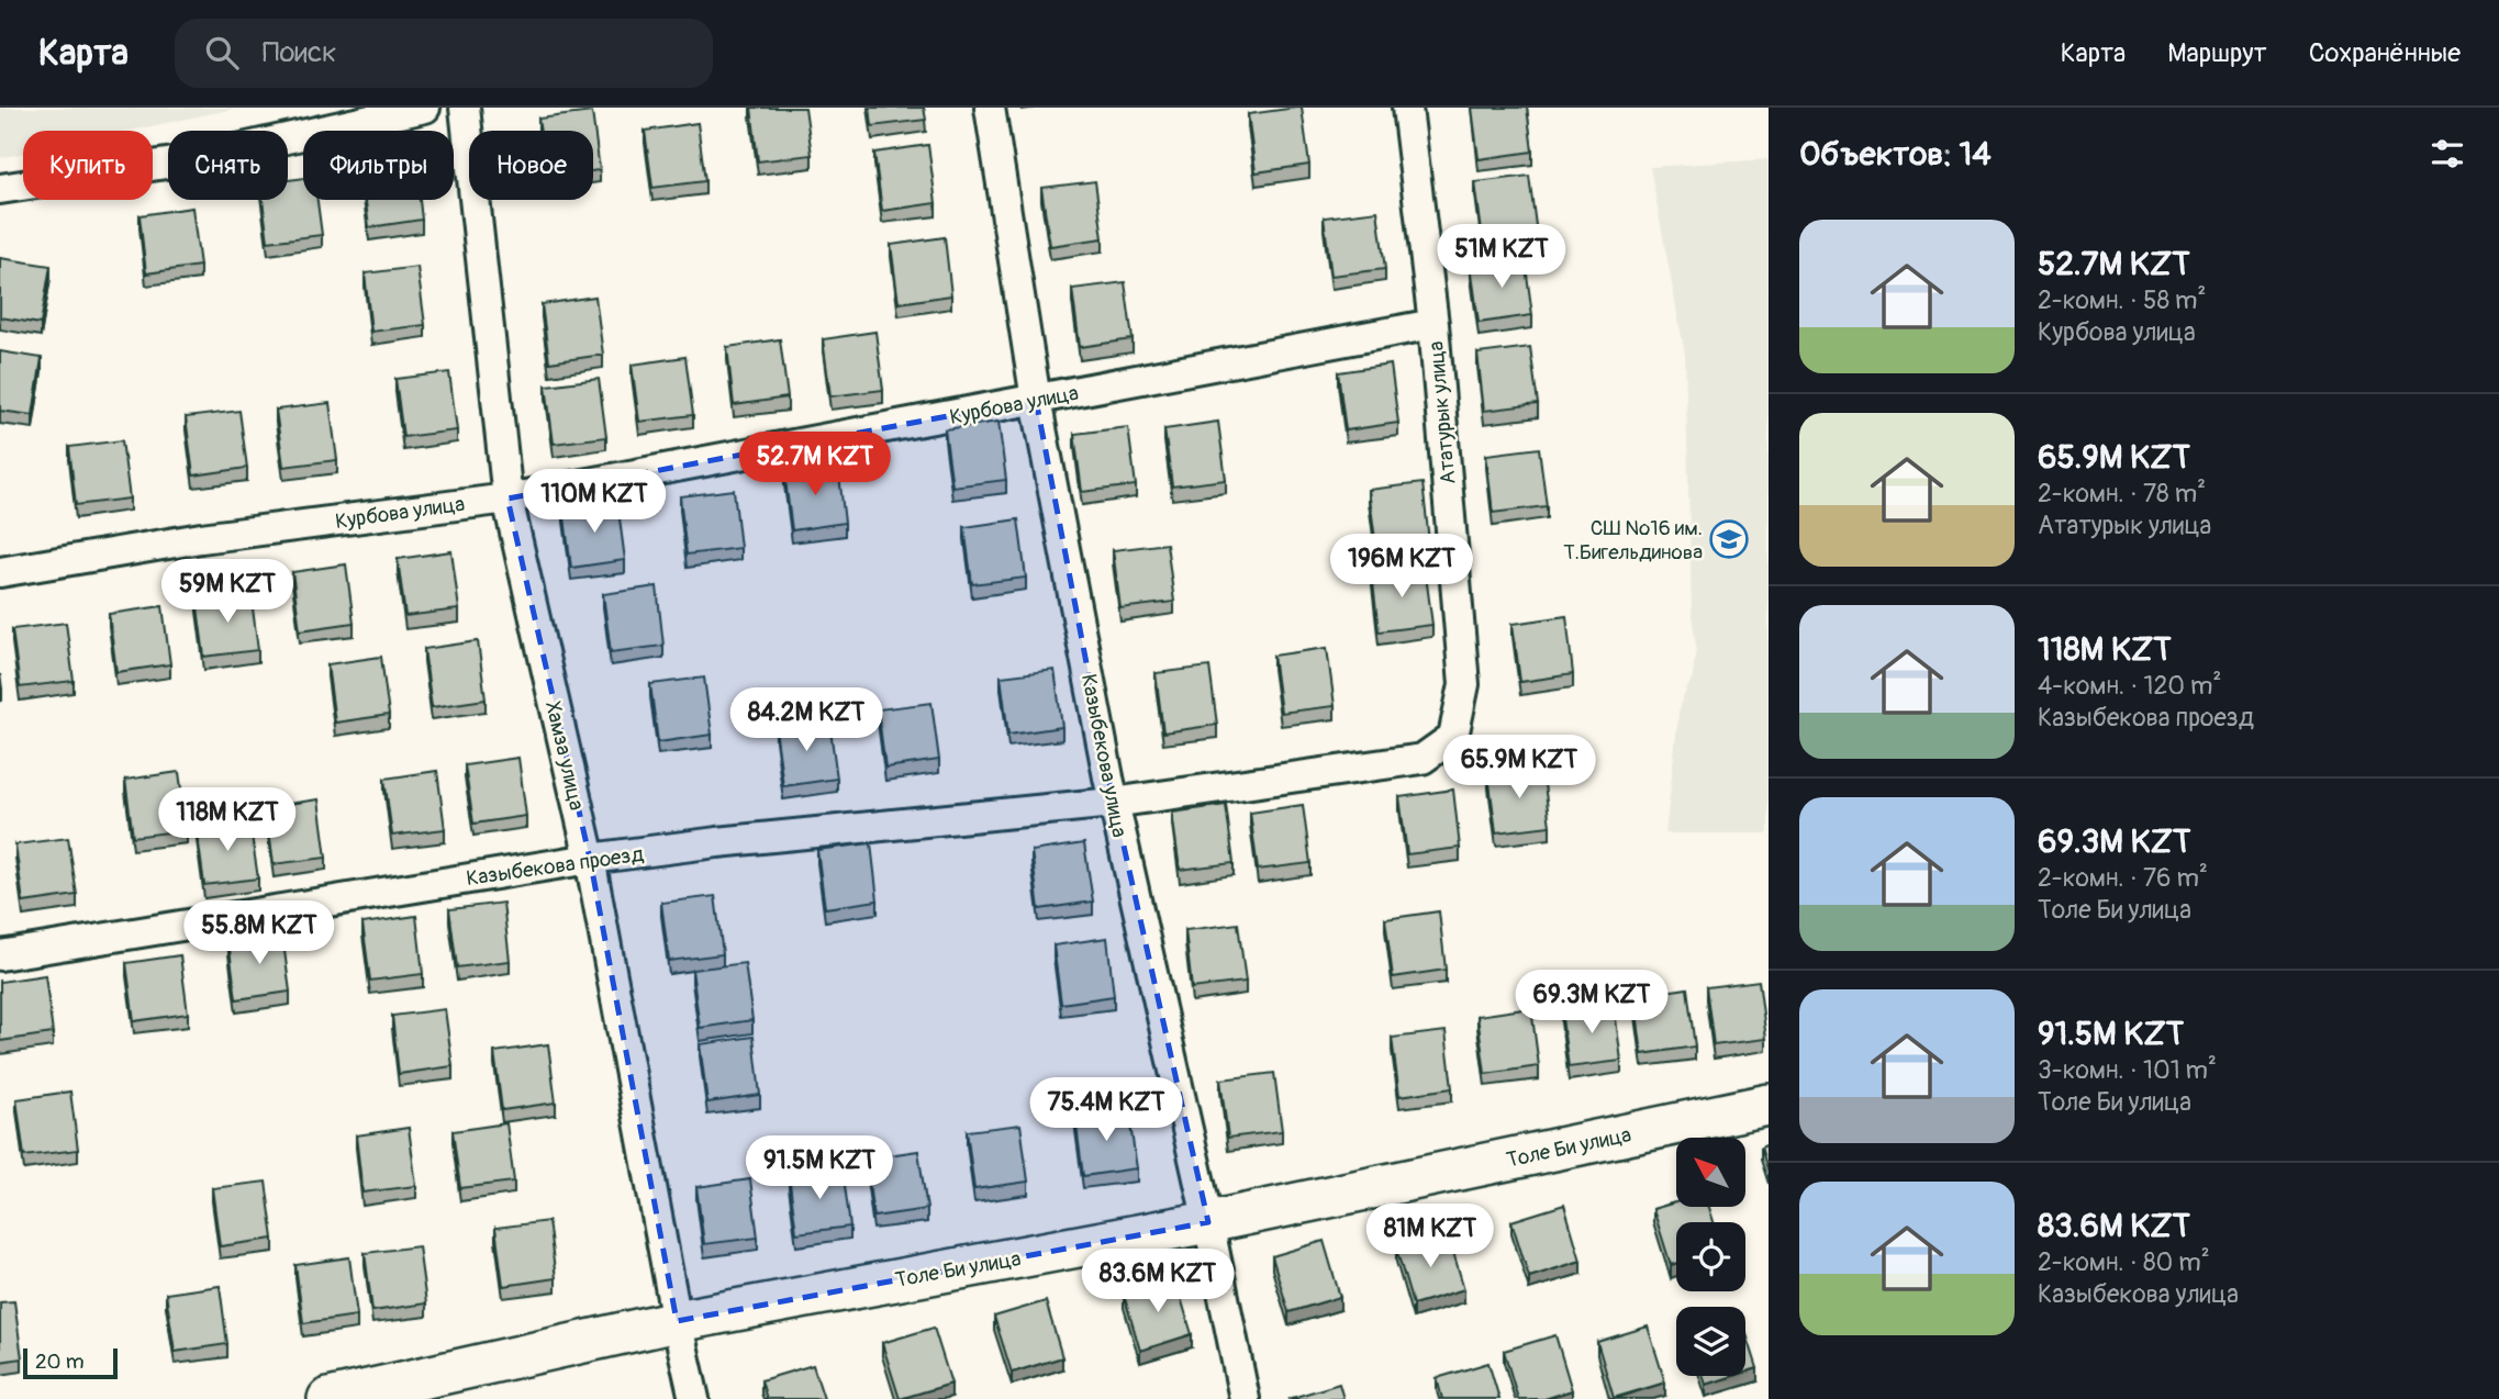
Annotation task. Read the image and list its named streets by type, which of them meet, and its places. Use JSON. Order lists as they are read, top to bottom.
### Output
{
  "streets": {
    "street": [
      "Курбова улица",
      "Ататурык улица",
      "Хамза улица",
      "Казыбекова улица",
      "Казыбекова проезд",
      "Толе Би улица"
    ]
  },
  "crossings": [
    ["Курбова улица", "Ататурык улица"],
    ["Курбова улица", "Хамза улица"],
    ["Курбова улица", "Казыбекова улица"],
    ["Ататурык улица", "Казыбекова улица"],
    ["Ататурык улица", "Казыбекова проезд"],
    ["Хамза улица", "Казыбекова проезд"],
    ["Хамза улица", "Толе Би улица"],
    ["Казыбекова улица", "Казыбекова проезд"],
    ["Казыбекова улица", "Толе Би улица"]
  ],
  "places": {
    "school or university": ["СШ №16 им. Т.Бигельдинова"]
  },
  "scale_bar": "20 m",
  "north": "top left",
  "page": {
    "header": "Карта",
    "search": "Поиск",
    "nav": ["Карта", "Маршрут", "Сохранённые"],
    "heading": "Объектов: 14",
    "chip": [
      "Купить",
      "Снять",
      "Фильтры",
      "Новое"
    ],
    "list": [
      {
        "name": "52.7M KZT",
        "note": "2-комн. · 58 m² · Курбова улица"
      },
      {
        "name": "65.9M KZT",
        "note": "2-комн. · 78 m² · Ататурык улица"
      },
      {
        "name": "118M KZT",
        "note": "4-комн. · 120 m² · Казыбекова проезд"
      },
      {
        "name": "69.3M KZT",
        "note": "2-комн. · 76 m² · Толе Би улица"
      },
      {
        "name": "91.5M KZT",
        "note": "3-комн. · 101 m² · Толе Би улица"
      },
      {
        "name": "83.6M KZT",
        "note": "2-комн. · 80 m² · Казыбекова улица"
      }
    ],
    "price": [
      "51M KZT",
      "52.7M KZT",
      "110M KZT",
      "196M KZT",
      "59M KZT",
      "84.2M KZT",
      "65.9M KZT",
      "118M KZT",
      "55.8M KZT",
      "69.3M KZT",
      "75.4M KZT",
      "91.5M KZT",
      "81M KZT",
      "83.6M KZT"
    ],
    "scale": "20 m"
  }
}
